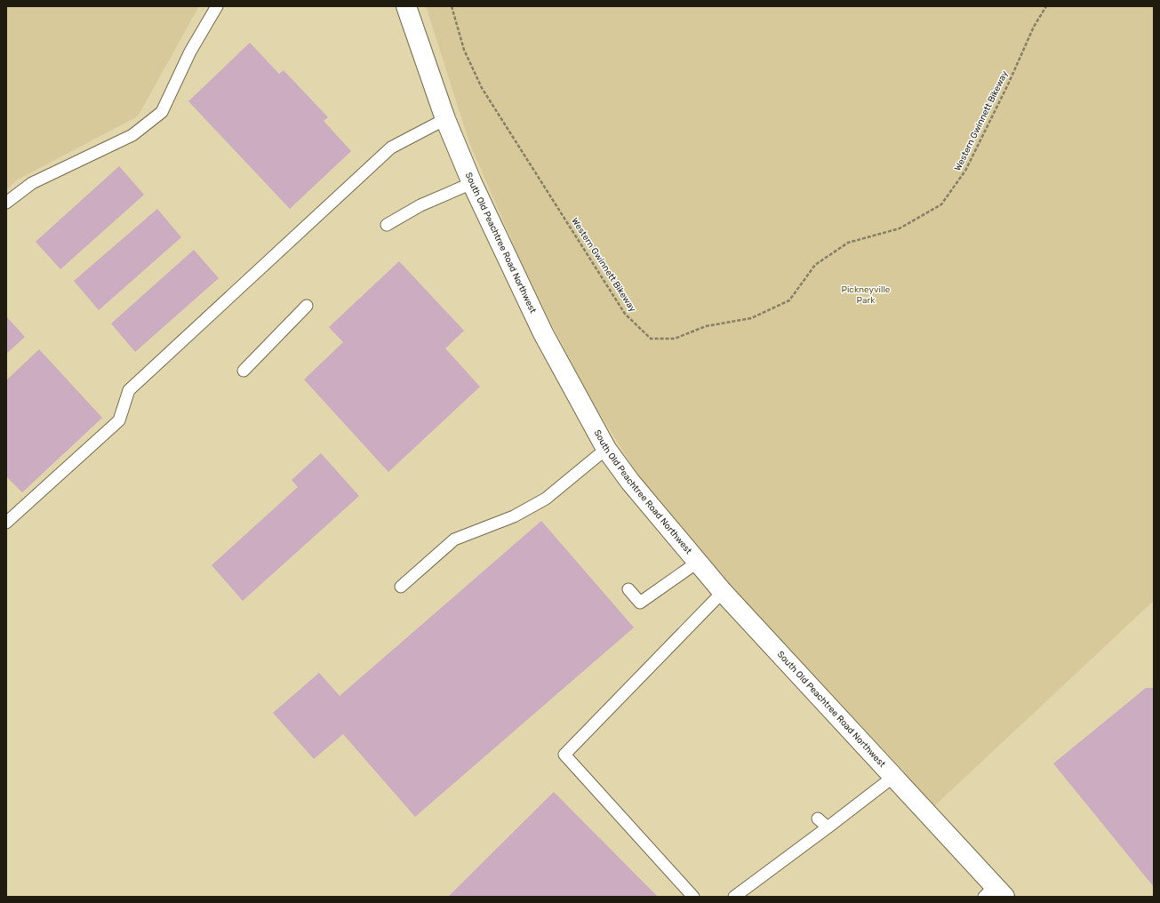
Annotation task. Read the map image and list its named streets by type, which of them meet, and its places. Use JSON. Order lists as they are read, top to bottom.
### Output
{
  "streets": {
    "street": ["South Old Peachtree Road Northwest"],
    "path": ["Western Gwinnett Bikeway"]
  },
  "parks": ["Pickneyville Park"]
}
